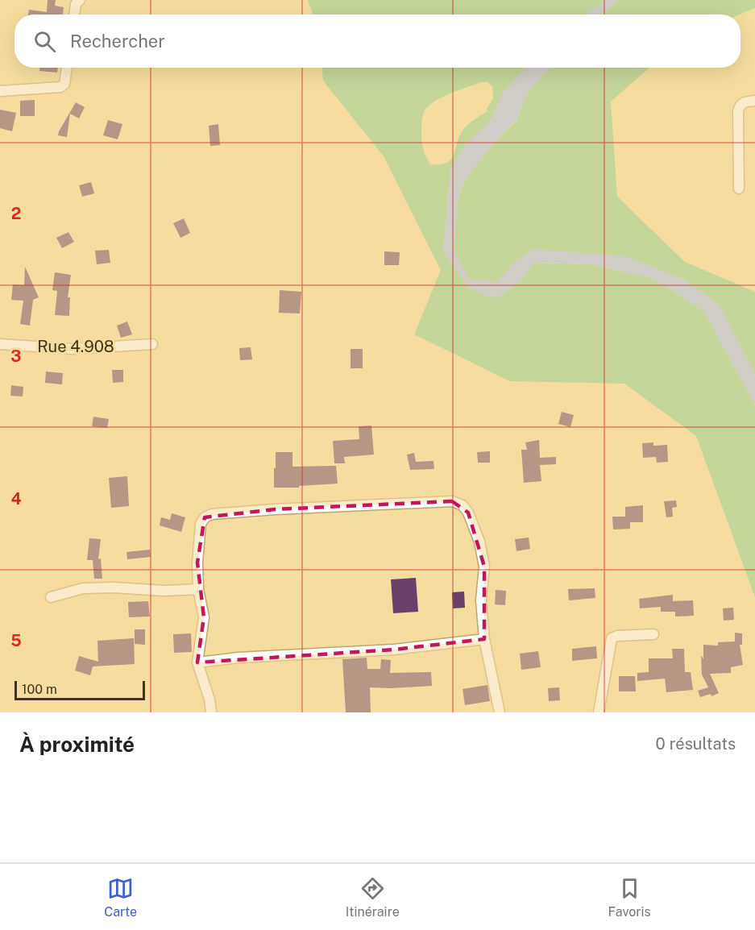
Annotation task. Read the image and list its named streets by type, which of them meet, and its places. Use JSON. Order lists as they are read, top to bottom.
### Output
{
  "streets": {
    "street": ["Rue 4.908"]
  },
  "scale_bar": "100 m",
  "page": {
    "search": "Rechercher",
    "scale": "100 m",
    "heading": ["À proximité", "0 résultats"],
    "nav": ["Carte", "Itinéraire", "Favoris"]
  },
  "grid": {
    "rows": [
      "2",
      "3",
      "4",
      "5"
    ]
  }
}
